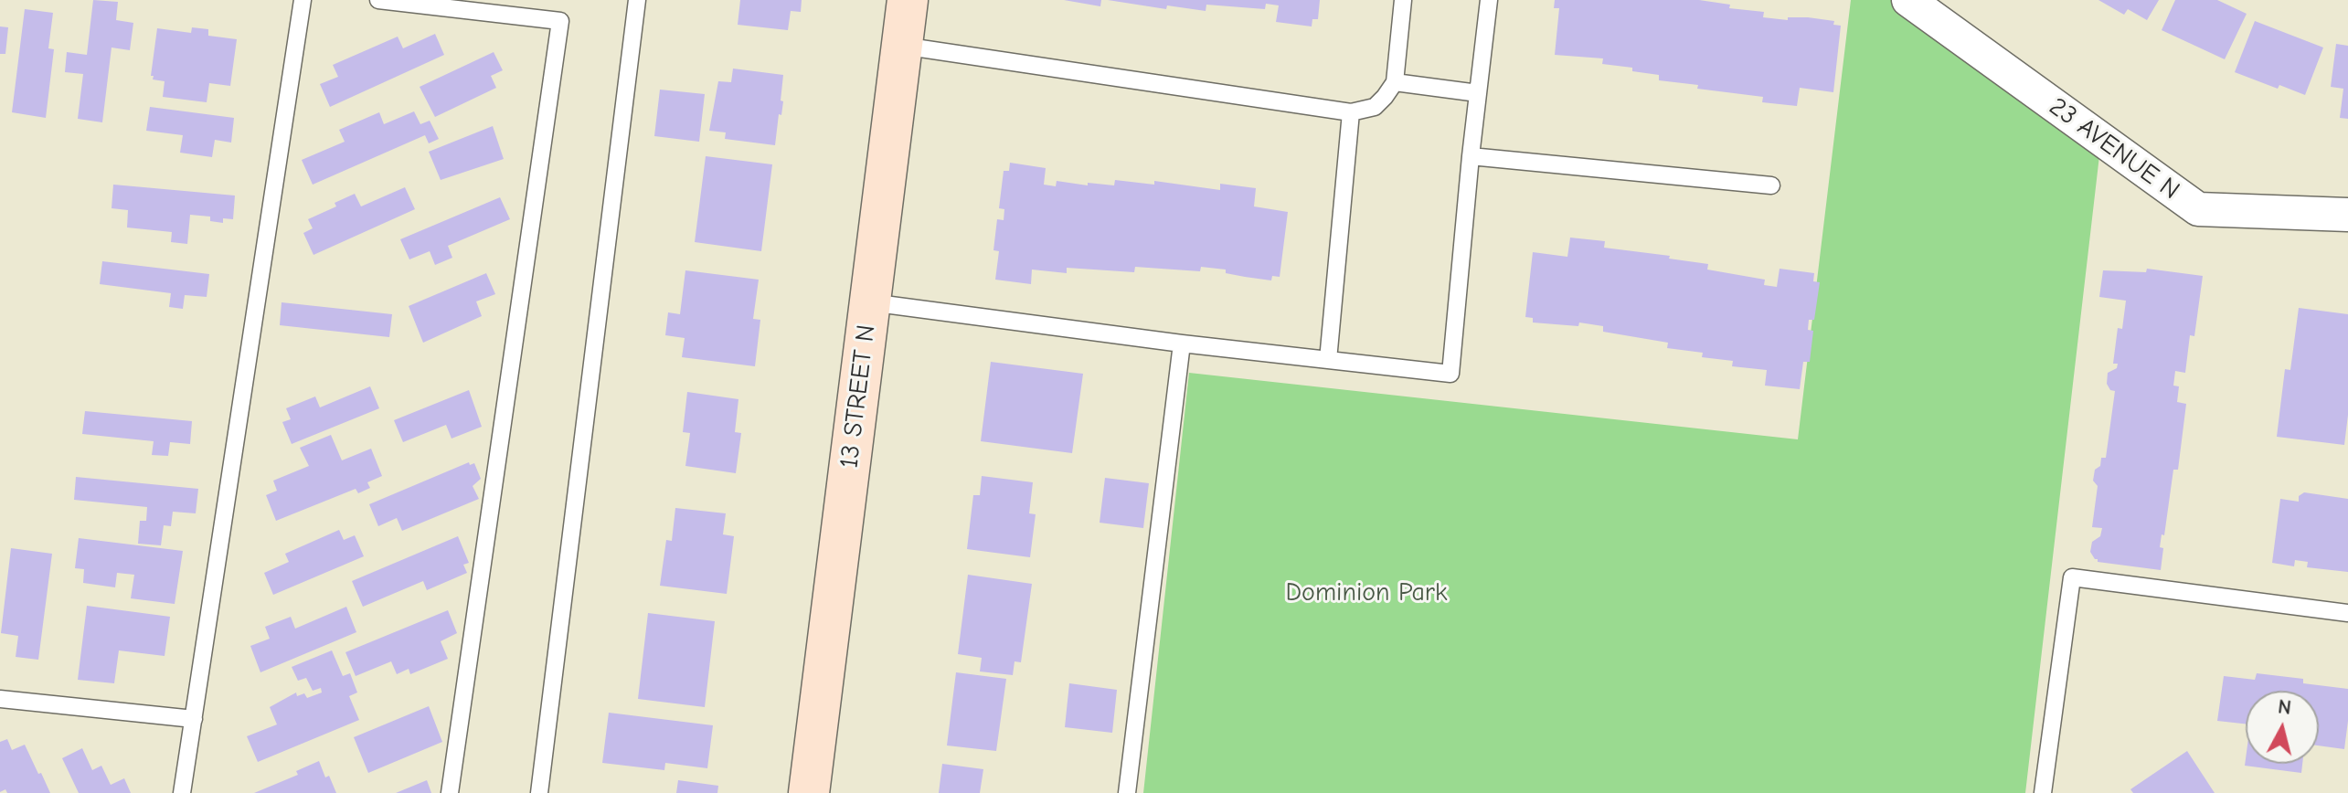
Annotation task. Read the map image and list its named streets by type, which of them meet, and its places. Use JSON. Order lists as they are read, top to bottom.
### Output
{
  "streets": {
    "street": ["23 AVENUE N", "13 STREET N"]
  },
  "parks": ["Dominion Park"],
  "north": "top"
}
